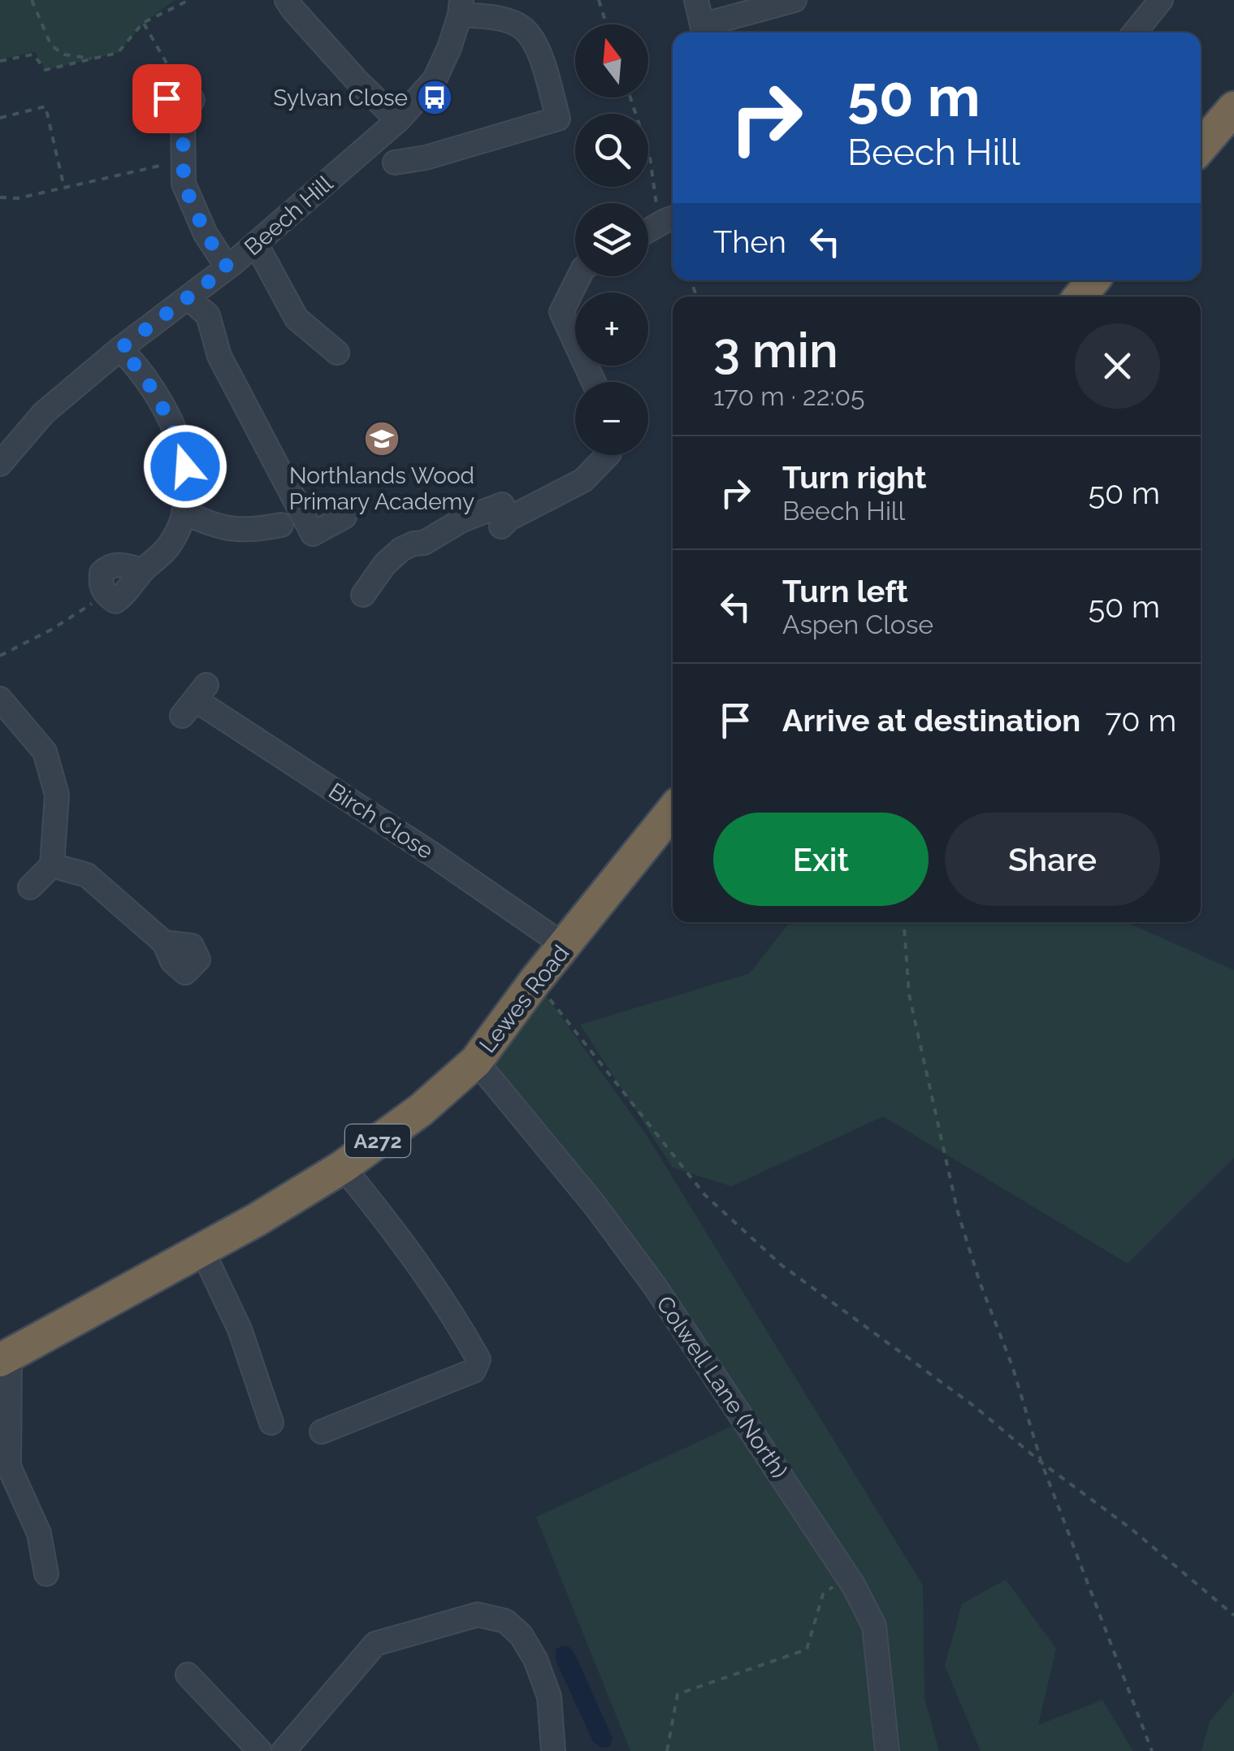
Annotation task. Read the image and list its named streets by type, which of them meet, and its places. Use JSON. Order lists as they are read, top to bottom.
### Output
{
  "streets": {
    "highway": ["Lewes Road", "A272"],
    "street": ["Beech Hill", "Birch Close", "Colwell Lane (North)"]
  },
  "crossings": [
    ["Birch Close", "Lewes Road"],
    ["Lewes Road", "Colwell Lane (North)"]
  ],
  "places": {
    "bus stop": ["Sylvan Close"],
    "school or university": ["Northlands Wood Primary Academy"]
  },
  "north": "top",
  "page": {
    "map_buttons": ["+", "−"],
    "turn": ["50 m", "Beech Hill"],
    "then": "Then",
    "heading": ["3 min", "170 m · 22:05"],
    "list": [
      {
        "name": "Turn right",
        "note": "Beech Hill",
        "value": "50 m"
      },
      {
        "name": "Turn left",
        "note": "Aspen Close",
        "value": "50 m"
      },
      {
        "name": "Arrive at destination",
        "value": "70 m"
      }
    ],
    "buttons": ["Exit", "Share"]
  }
}
